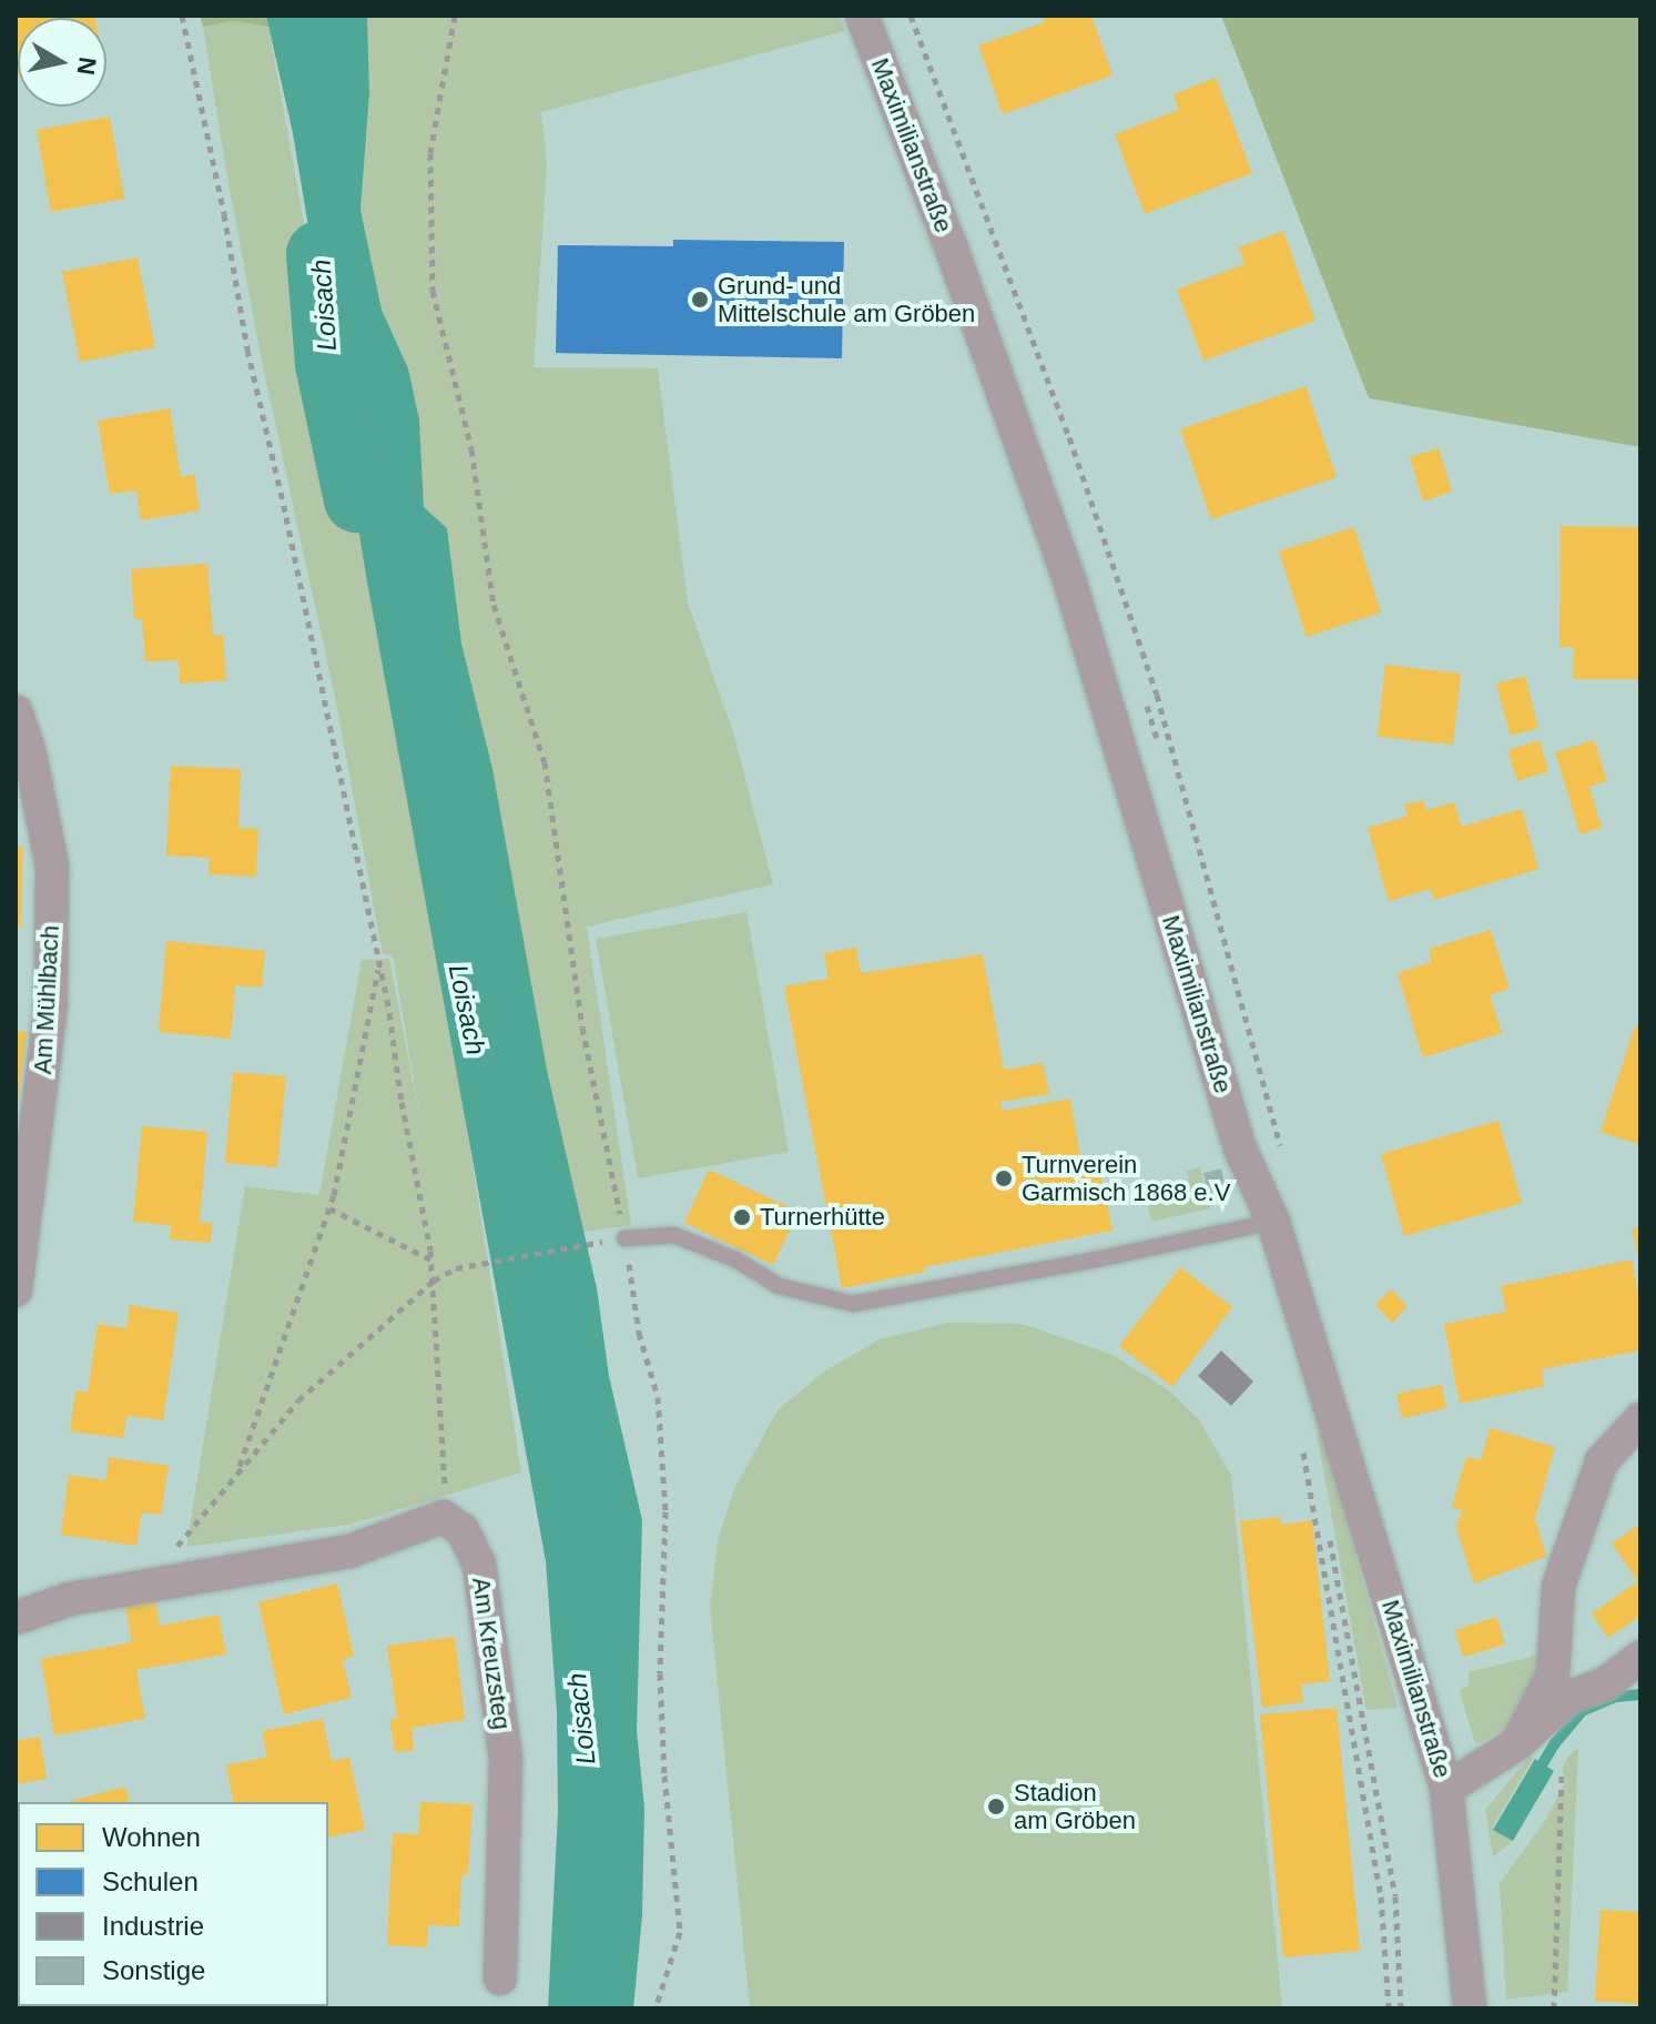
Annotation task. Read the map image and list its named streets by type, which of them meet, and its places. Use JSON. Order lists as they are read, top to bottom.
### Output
{
  "streets": {
    "street": ["Maximilianstraße", "Am Mühlbach", "Am Kreuzsteg"]
  },
  "water": ["Loisach"],
  "places": [
    "Grund- und Mittelschule am Gröben",
    "Turnverein Garmisch 1868 e.V",
    "Turnerhütte",
    "Stadion am Gröben"
  ],
  "legend": [
    "Wohnen",
    "Schulen",
    "Industrie",
    "Sonstige"
  ],
  "north": "right"
}
